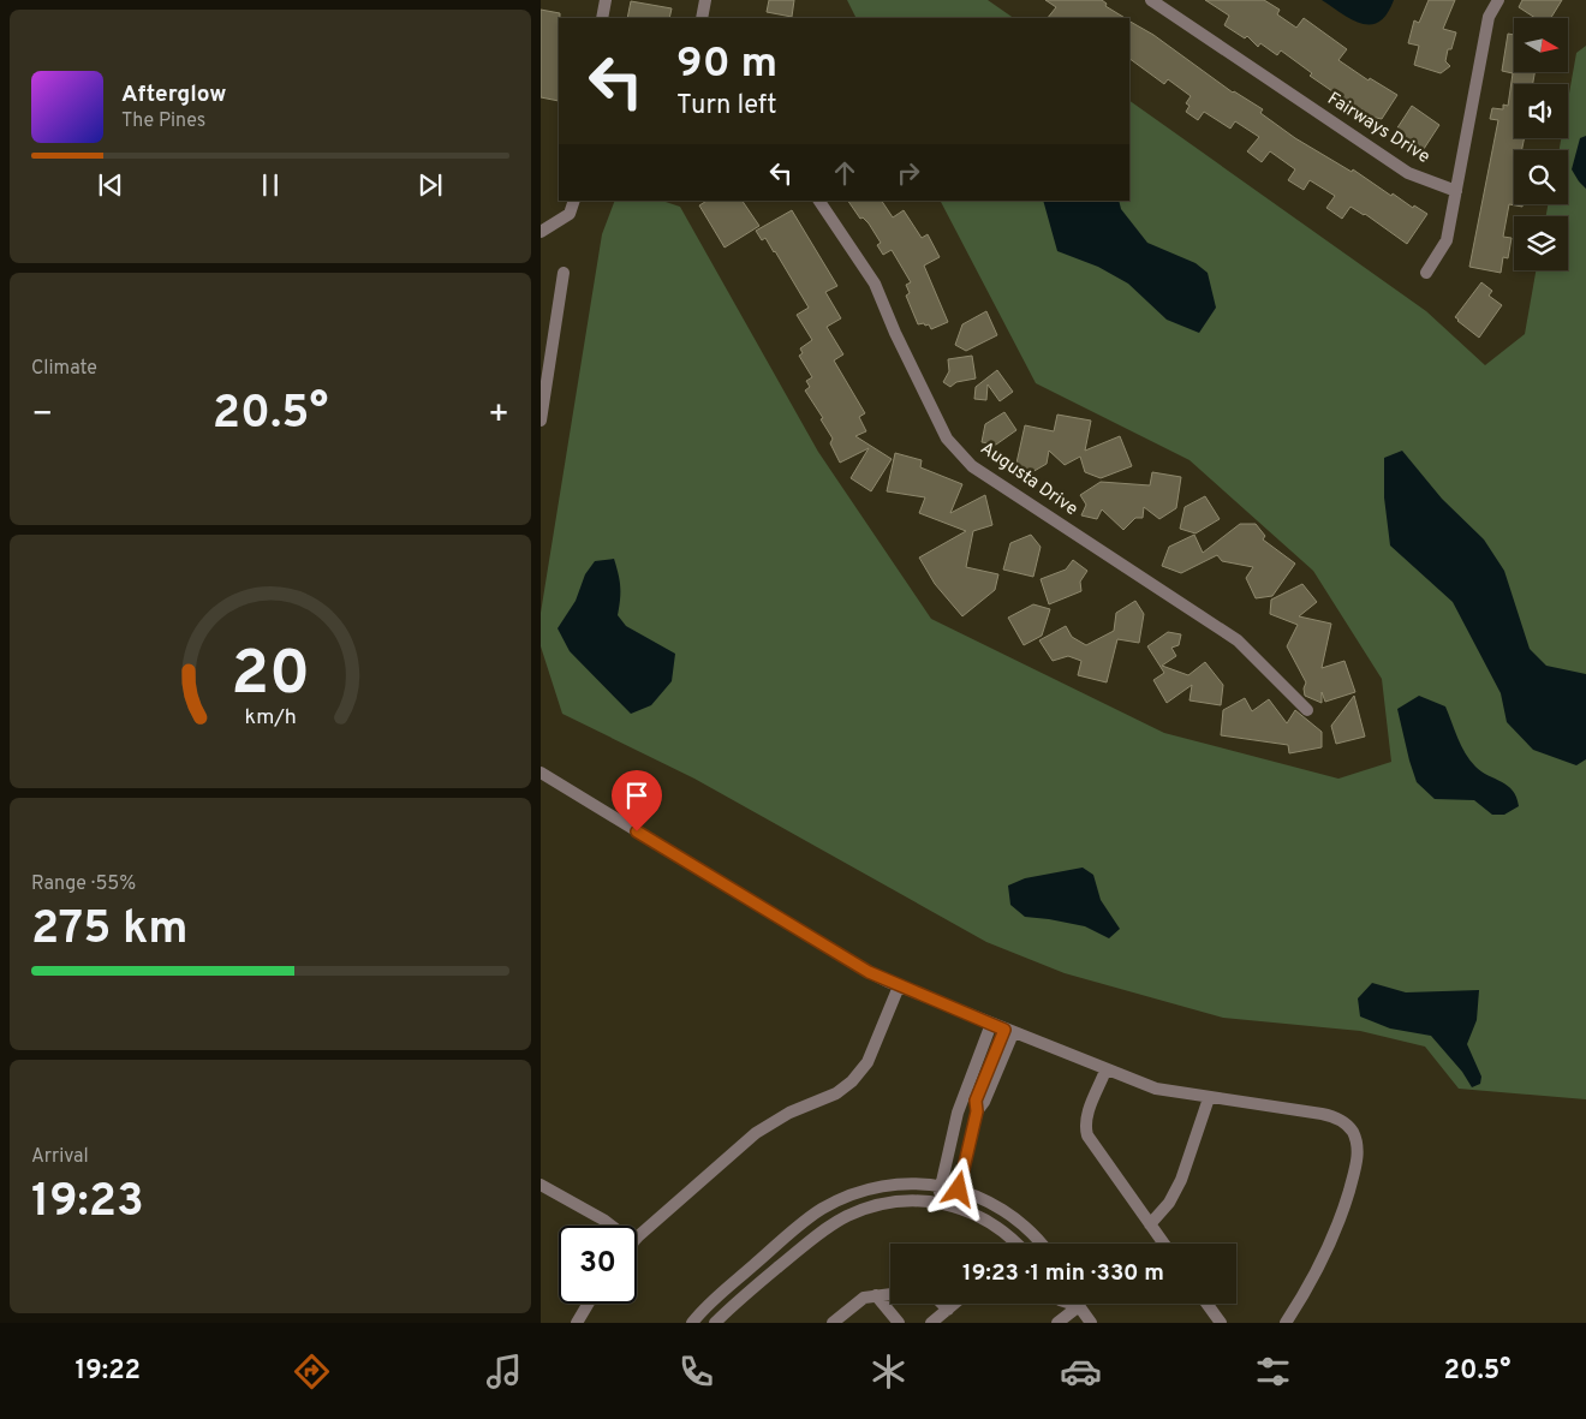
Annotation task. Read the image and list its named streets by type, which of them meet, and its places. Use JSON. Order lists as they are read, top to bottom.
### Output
{
  "streets": {
    "street": ["Fairways Drive", "Augusta Drive"]
  },
  "north": "right",
  "page": {
    "turn": ["90 m", "Turn left"],
    "song": ["Afterglow", "The Pines"],
    "tile": [
      "Climate",
      ["Range · 55%", "275 km"],
      ["Arrival", "19:23"]
    ],
    "heat": ["−", "20.5°", "+"],
    "limit": "30",
    "trip": "19:23 · 1 min · 330 m",
    "tabs": ["19:22", "20.5°"],
    "gauge": ["20", "km/h"]
  }
}
